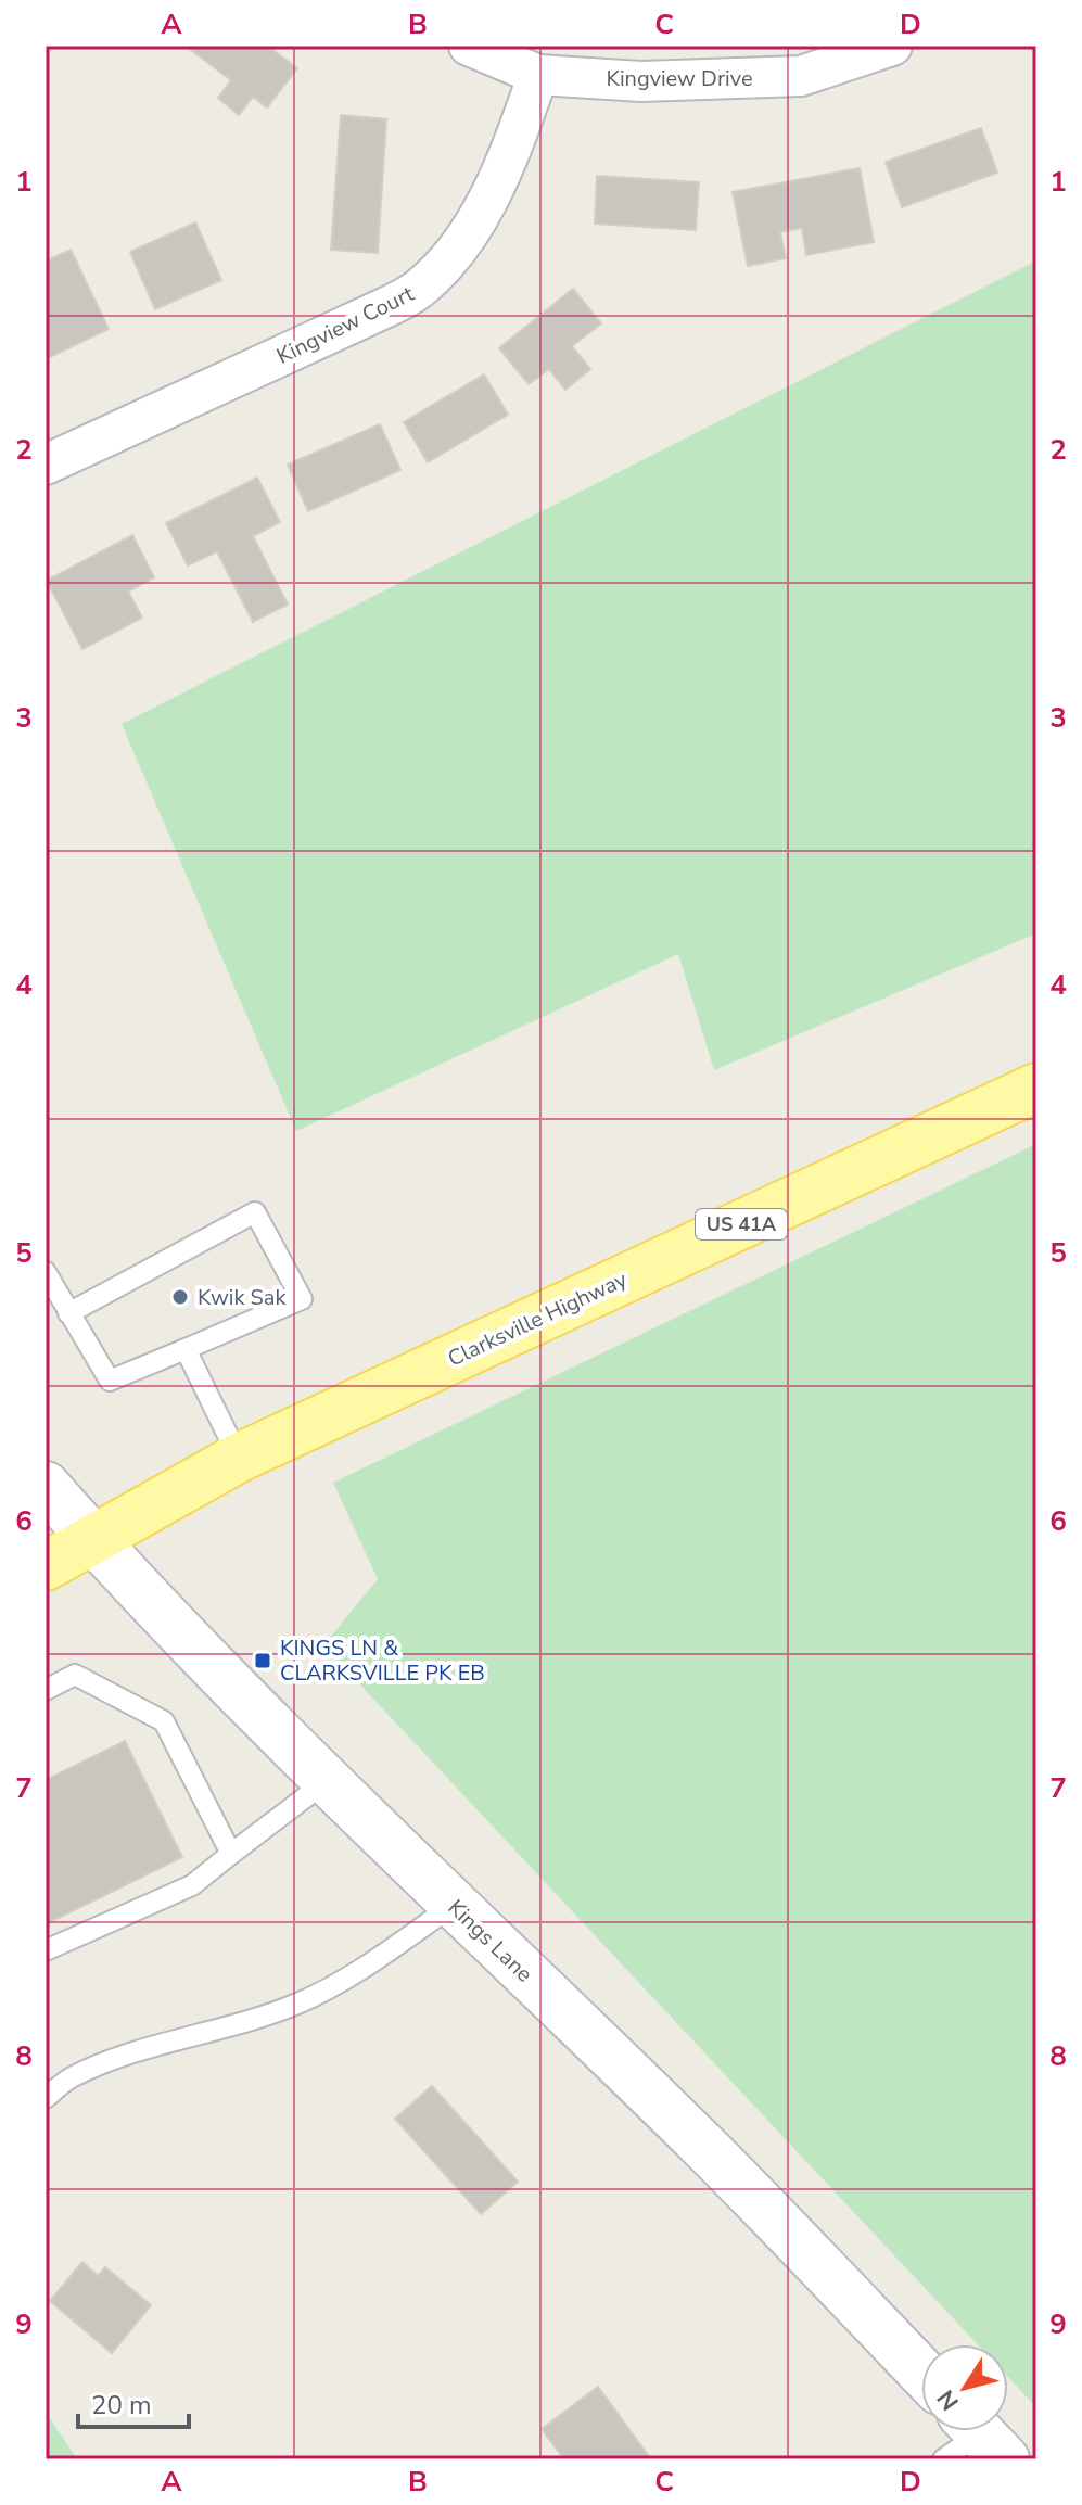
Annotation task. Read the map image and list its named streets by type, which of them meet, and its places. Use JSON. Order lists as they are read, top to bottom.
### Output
{
  "streets": {
    "main road": ["US 41A", "Clarksville Highway"],
    "street": ["Kingview Drive", "Kingview Court", "Kings Lane"]
  },
  "crossings": [
    ["Kingview Drive", "Kingview Court"],
    ["Clarksville Highway", "Kings Lane"]
  ],
  "places": {
    "other": ["Kwik Sak"],
    "transit": ["KINGS LN & CLARKSVILLE PK EB"]
  },
  "scale_bar": "20 m",
  "north": "bottom left",
  "grid": {
    "columns": [
      "A",
      "B",
      "C",
      "D"
    ],
    "rows": [
      "1",
      "2",
      "3",
      "4",
      "5",
      "6",
      "7",
      "8",
      "9"
    ]
  }
}
